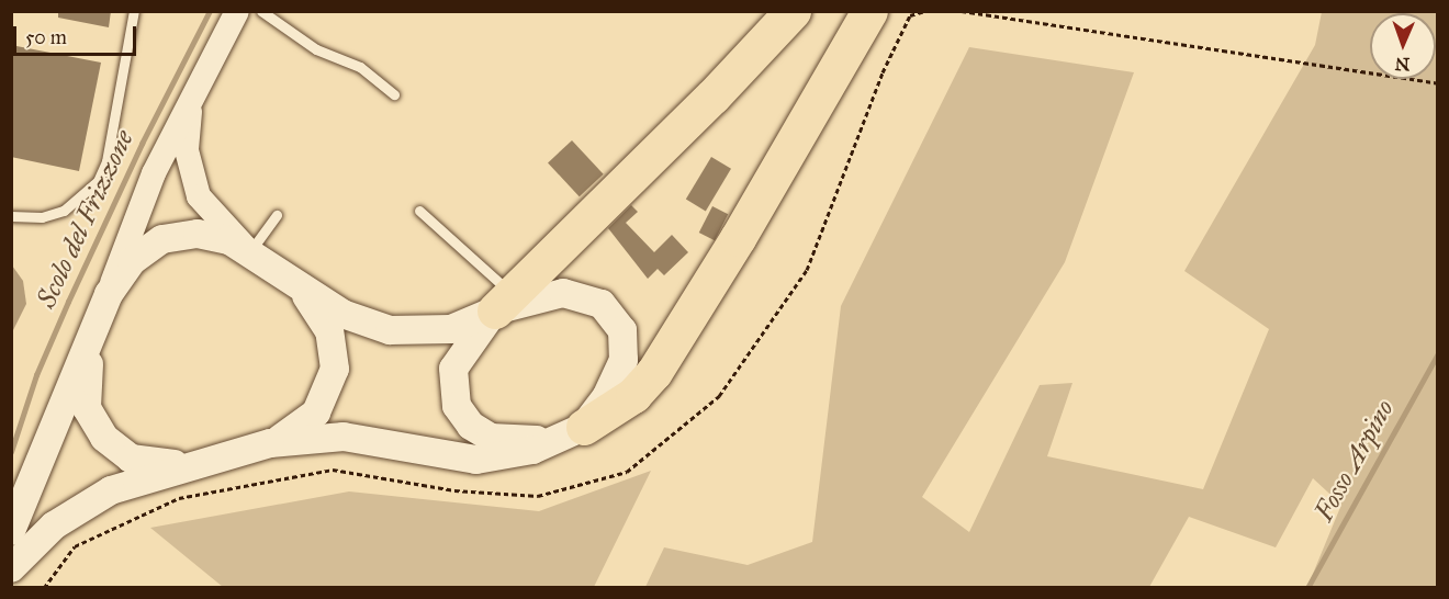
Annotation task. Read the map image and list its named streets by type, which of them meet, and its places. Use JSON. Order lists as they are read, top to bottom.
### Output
{
  "water": ["Scolo del Frizzone", "Fosso Arpino"],
  "scale_bar": "50 m",
  "north": "bottom"
}
